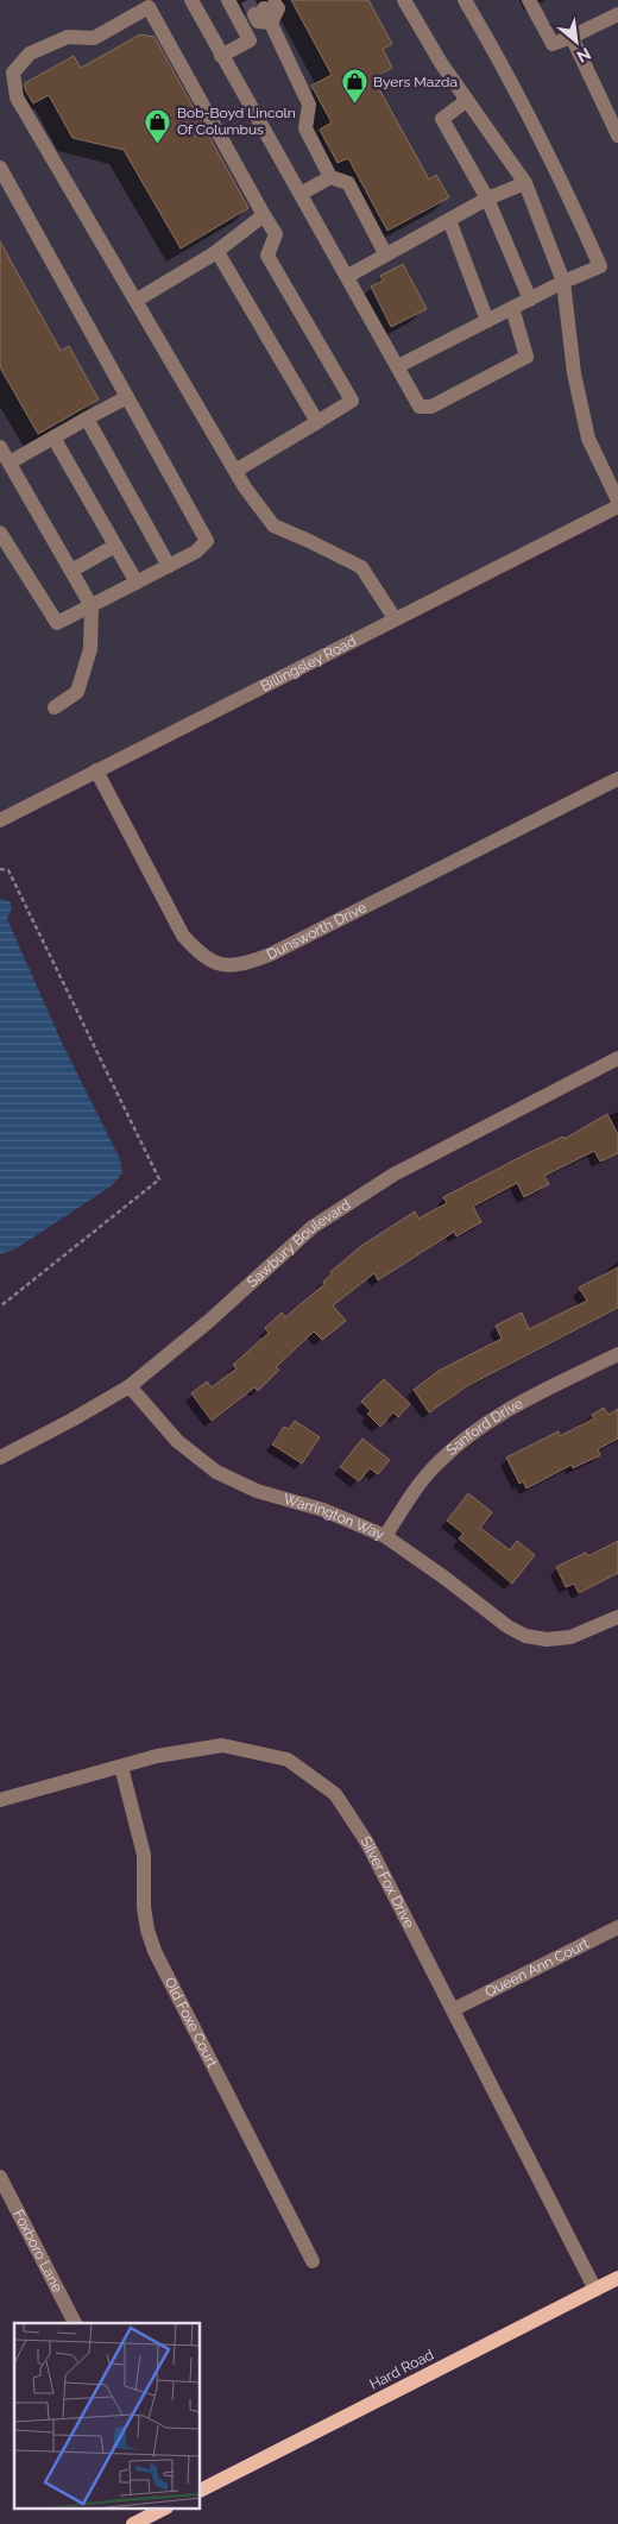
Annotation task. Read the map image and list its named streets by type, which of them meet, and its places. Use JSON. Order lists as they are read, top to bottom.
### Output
{
  "streets": {
    "main road": ["Hard Road"],
    "street": [
      "Billingsley Road",
      "Dunsworth Drive",
      "Sawbury Boulevard",
      "Sanford Drive",
      "Warrington Way",
      "Silver Fox Drive",
      "Queen Ann Court",
      "Old Foxe Court",
      "Foxboro Lane"
    ]
  },
  "crossings": [
    ["Billingsley Road", "Dunsworth Drive"],
    ["Sawbury Boulevard", "Warrington Way"],
    ["Sanford Drive", "Warrington Way"],
    ["Silver Fox Drive", "Queen Ann Court"],
    ["Silver Fox Drive", "Old Foxe Court"],
    ["Silver Fox Drive", "Hard Road"]
  ],
  "places": {
    "shop": ["Byers Mazda", "Bob-Boyd Lincoln Of Columbus"]
  },
  "north": "bottom right"
}
